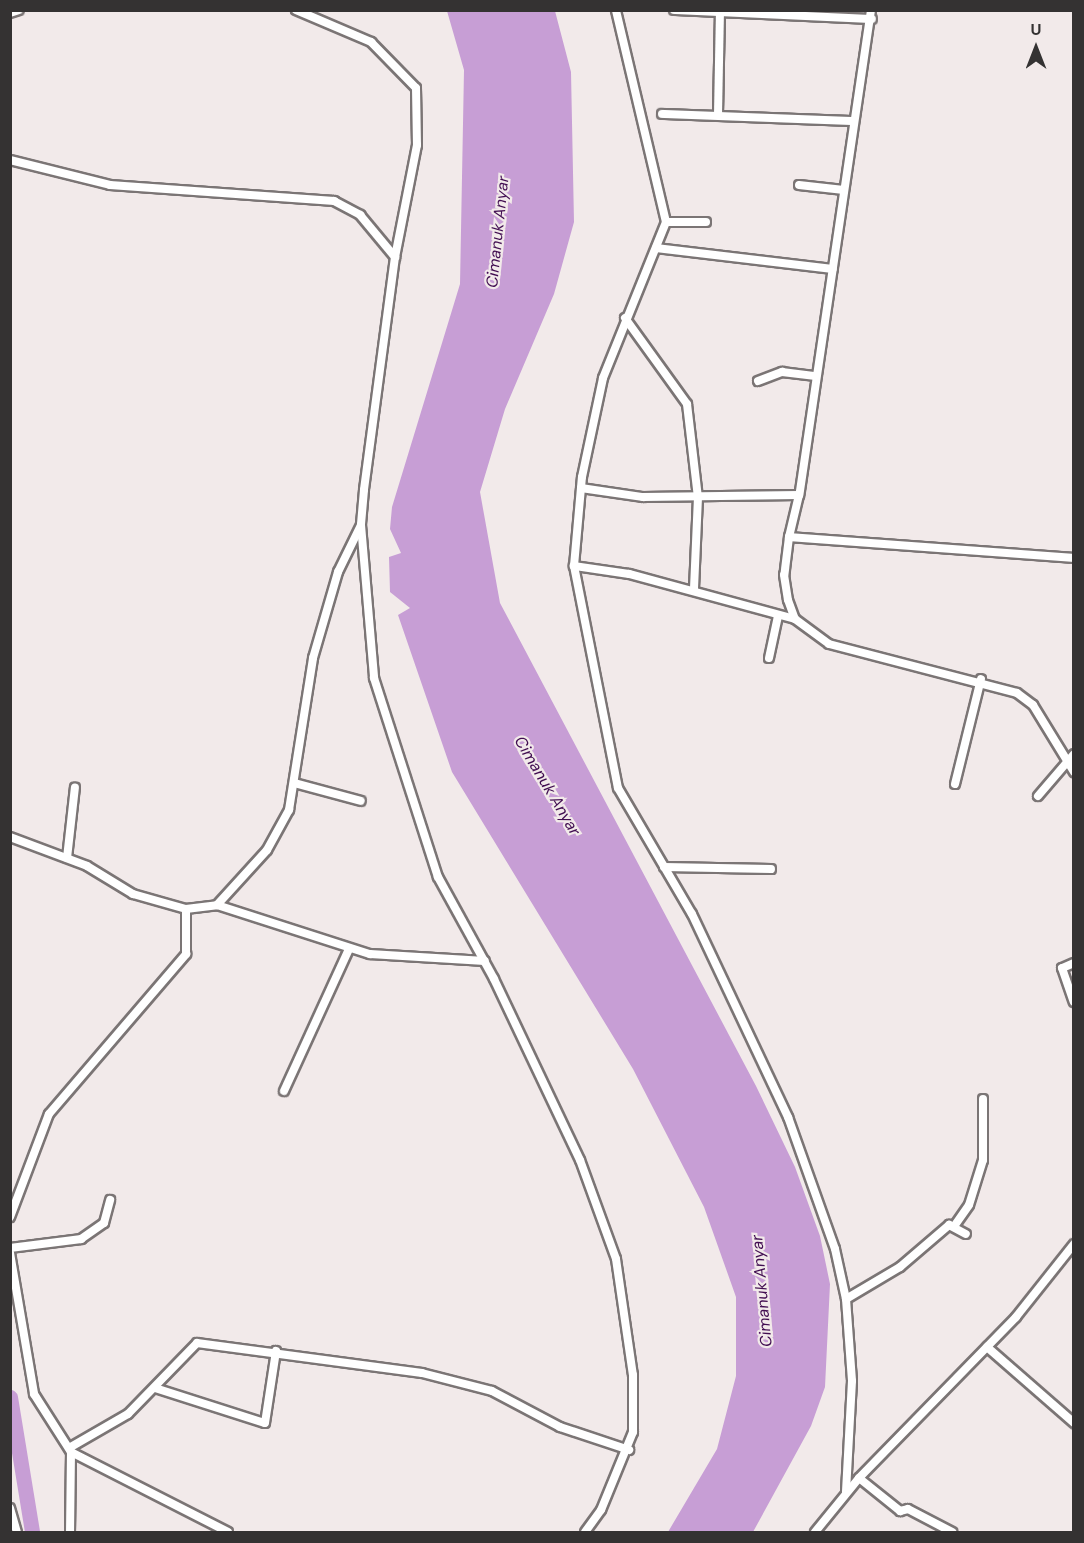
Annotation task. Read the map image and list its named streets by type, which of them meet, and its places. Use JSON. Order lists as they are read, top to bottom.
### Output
{
  "water": ["Cimanuk Anyar"],
  "north": "top"
}
